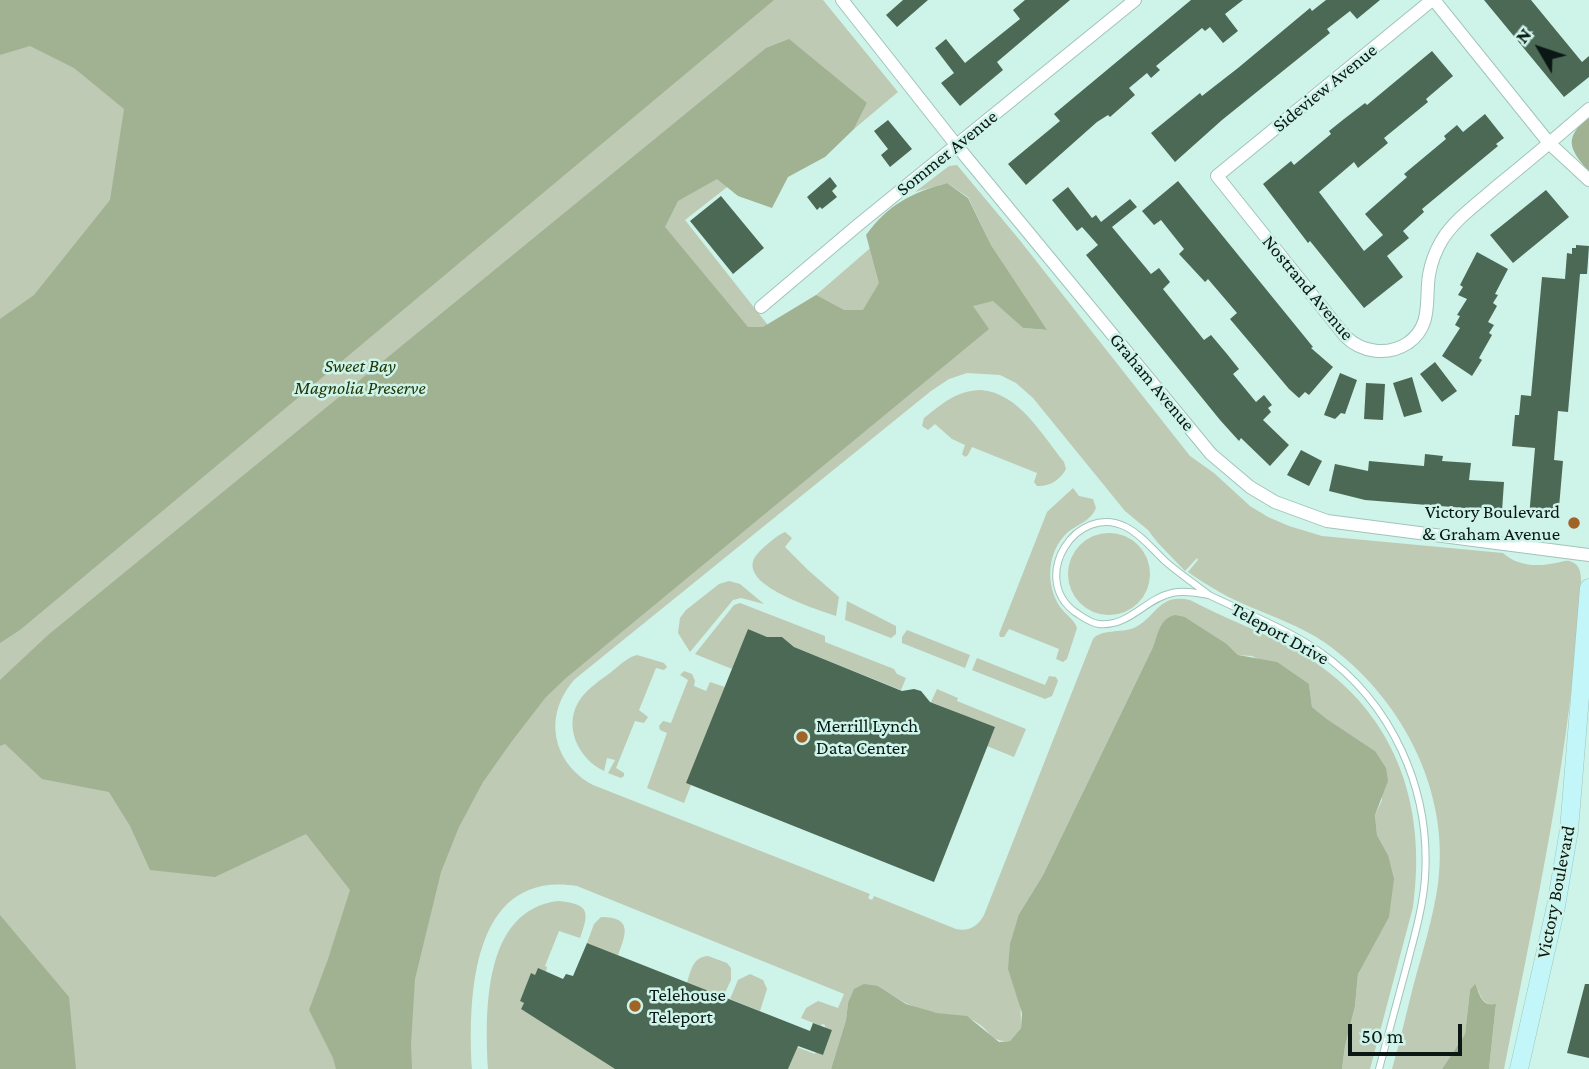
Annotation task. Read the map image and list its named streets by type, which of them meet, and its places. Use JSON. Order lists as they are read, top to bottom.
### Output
{
  "streets": {
    "main road": ["Victory Boulevard"],
    "street": [
      "Sideview Avenue",
      "Sommer Avenue",
      "Nostrand Avenue",
      "Graham Avenue"
    ],
    "lane": ["Teleport Drive"]
  },
  "crossings": [
    ["Sideview Avenue", "Nostrand Avenue"],
    ["Sommer Avenue", "Graham Avenue"]
  ],
  "parks": ["Sweet Bay Magnolia Preserve"],
  "places": ["Victory Boulevard & Graham Avenue", "Merrill Lynch Data Center", "Telehouse Teleport"],
  "scale_bar": "50 m",
  "north": "top left"
}
